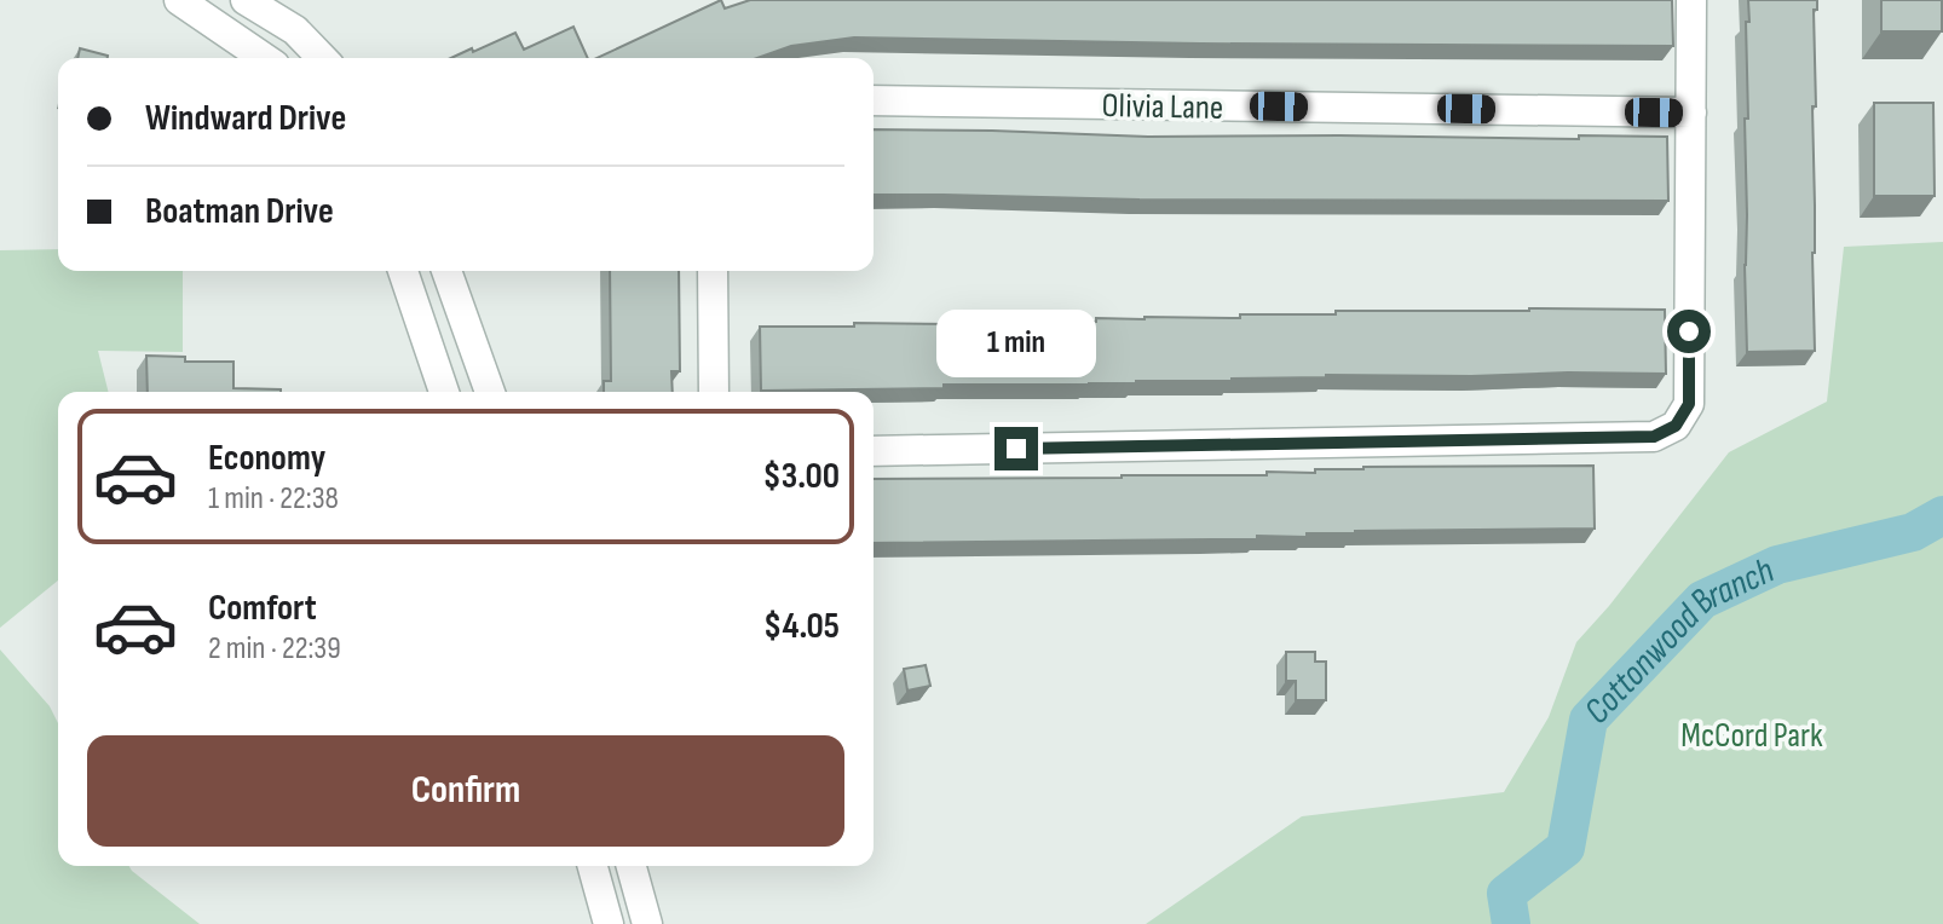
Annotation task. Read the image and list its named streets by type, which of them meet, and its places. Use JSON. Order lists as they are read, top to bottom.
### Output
{
  "streets": {
    "street": ["Olivia Lane"]
  },
  "water": ["Cottonwood Branch"],
  "parks": ["McCord Park"],
  "page": {
    "banner": ["Windward Drive", "Boatman Drive"],
    "bubble": "1 min",
    "list": [
      {
        "name": "Economy",
        "note": "1 min · 22:38",
        "value": "$3.00"
      },
      {
        "name": "Comfort",
        "note": "2 min · 22:39",
        "value": "$4.05"
      }
    ],
    "buttons": "Confirm"
  }
}
